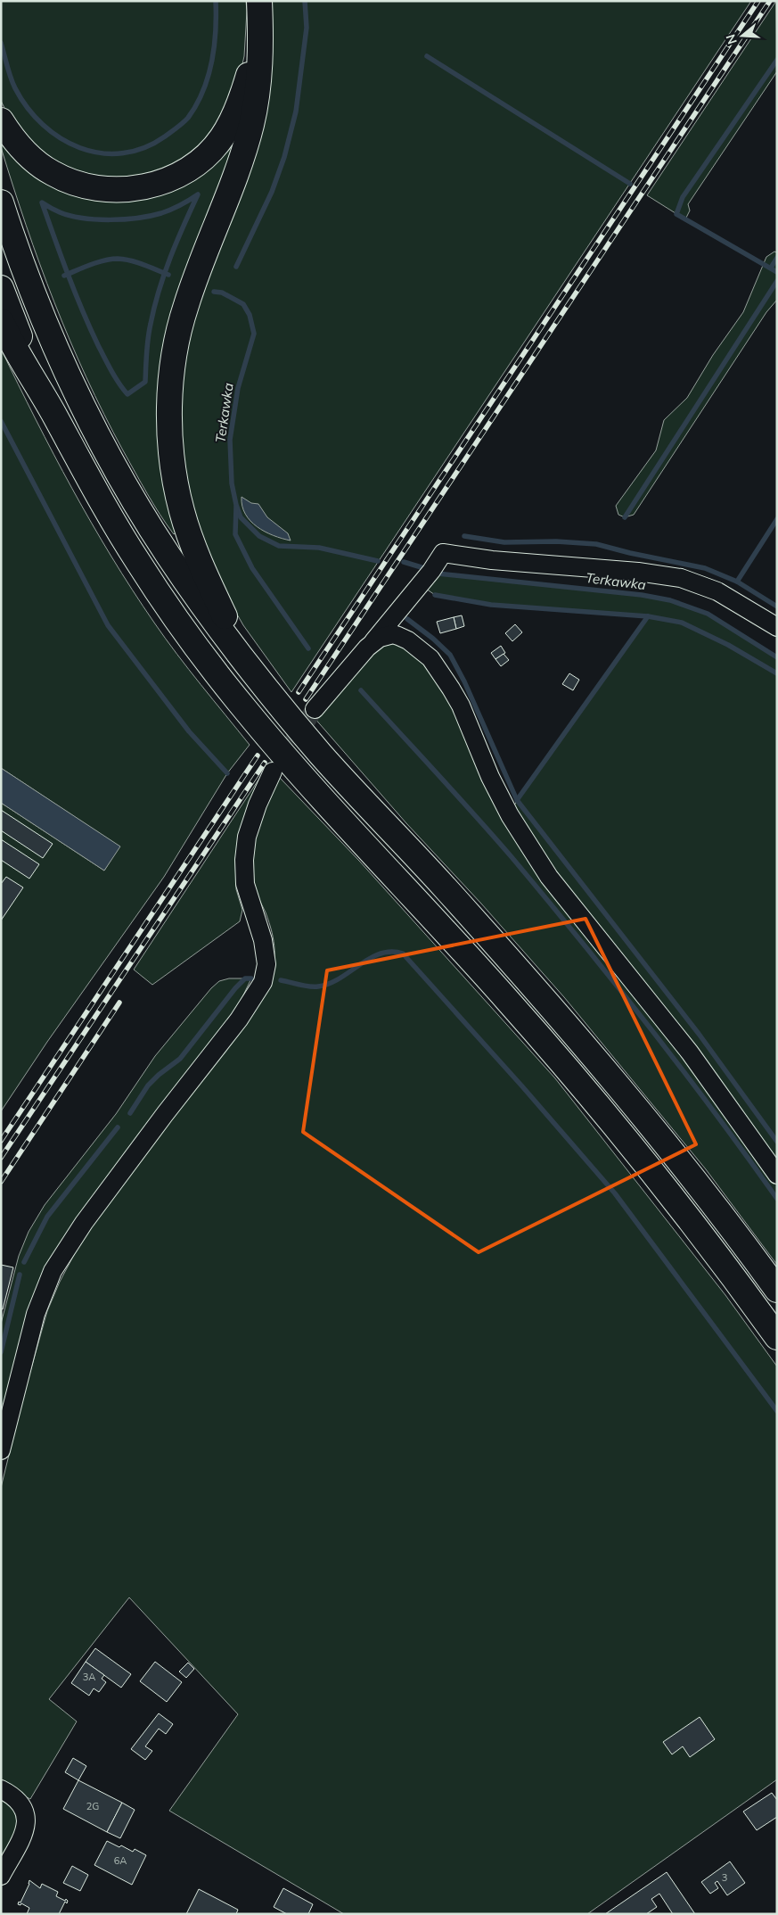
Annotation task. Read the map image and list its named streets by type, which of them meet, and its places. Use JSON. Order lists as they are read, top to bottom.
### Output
{
  "water": ["Terkawka"],
  "house_numbers": [
    "3A",
    "2G",
    "6A",
    "3"
  ],
  "north": "left"
}
